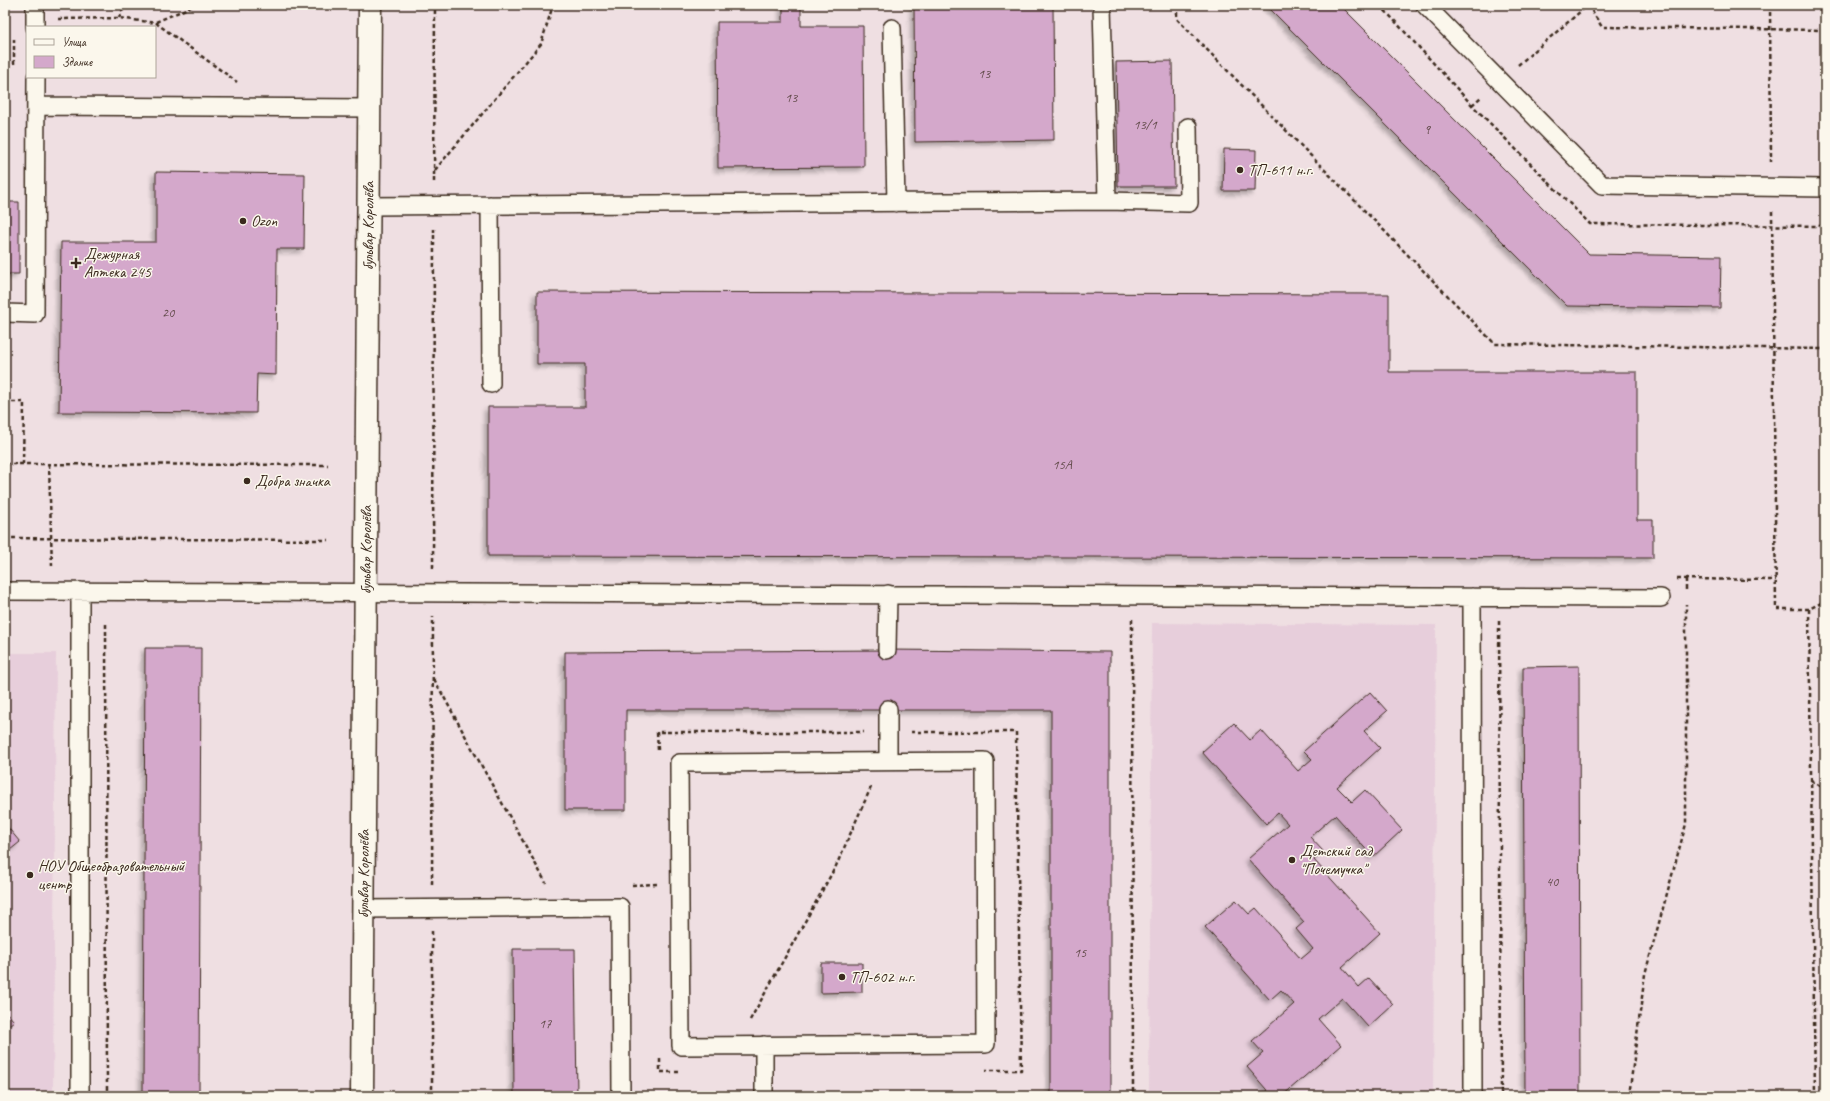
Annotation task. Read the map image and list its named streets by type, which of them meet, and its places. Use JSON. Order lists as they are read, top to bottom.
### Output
{
  "streets": {
    "street": ["бульвар Королёва"]
  },
  "places": {
    "other": [
      "ТП-611 н.г.",
      "Ozon",
      "Добра значка",
      "Детский сад \"Почемучка\"",
      "НОУ Общеобразовательный центр",
      "ТП-602 н.г."
    ],
    "health": ["Дежурная Аптека 245"]
  },
  "house_numbers": [
    "13",
    "13",
    "13/1",
    "9",
    "20",
    "15А",
    "40",
    "15",
    "17"
  ],
  "legend": ["Улица", "Здание"]
}
